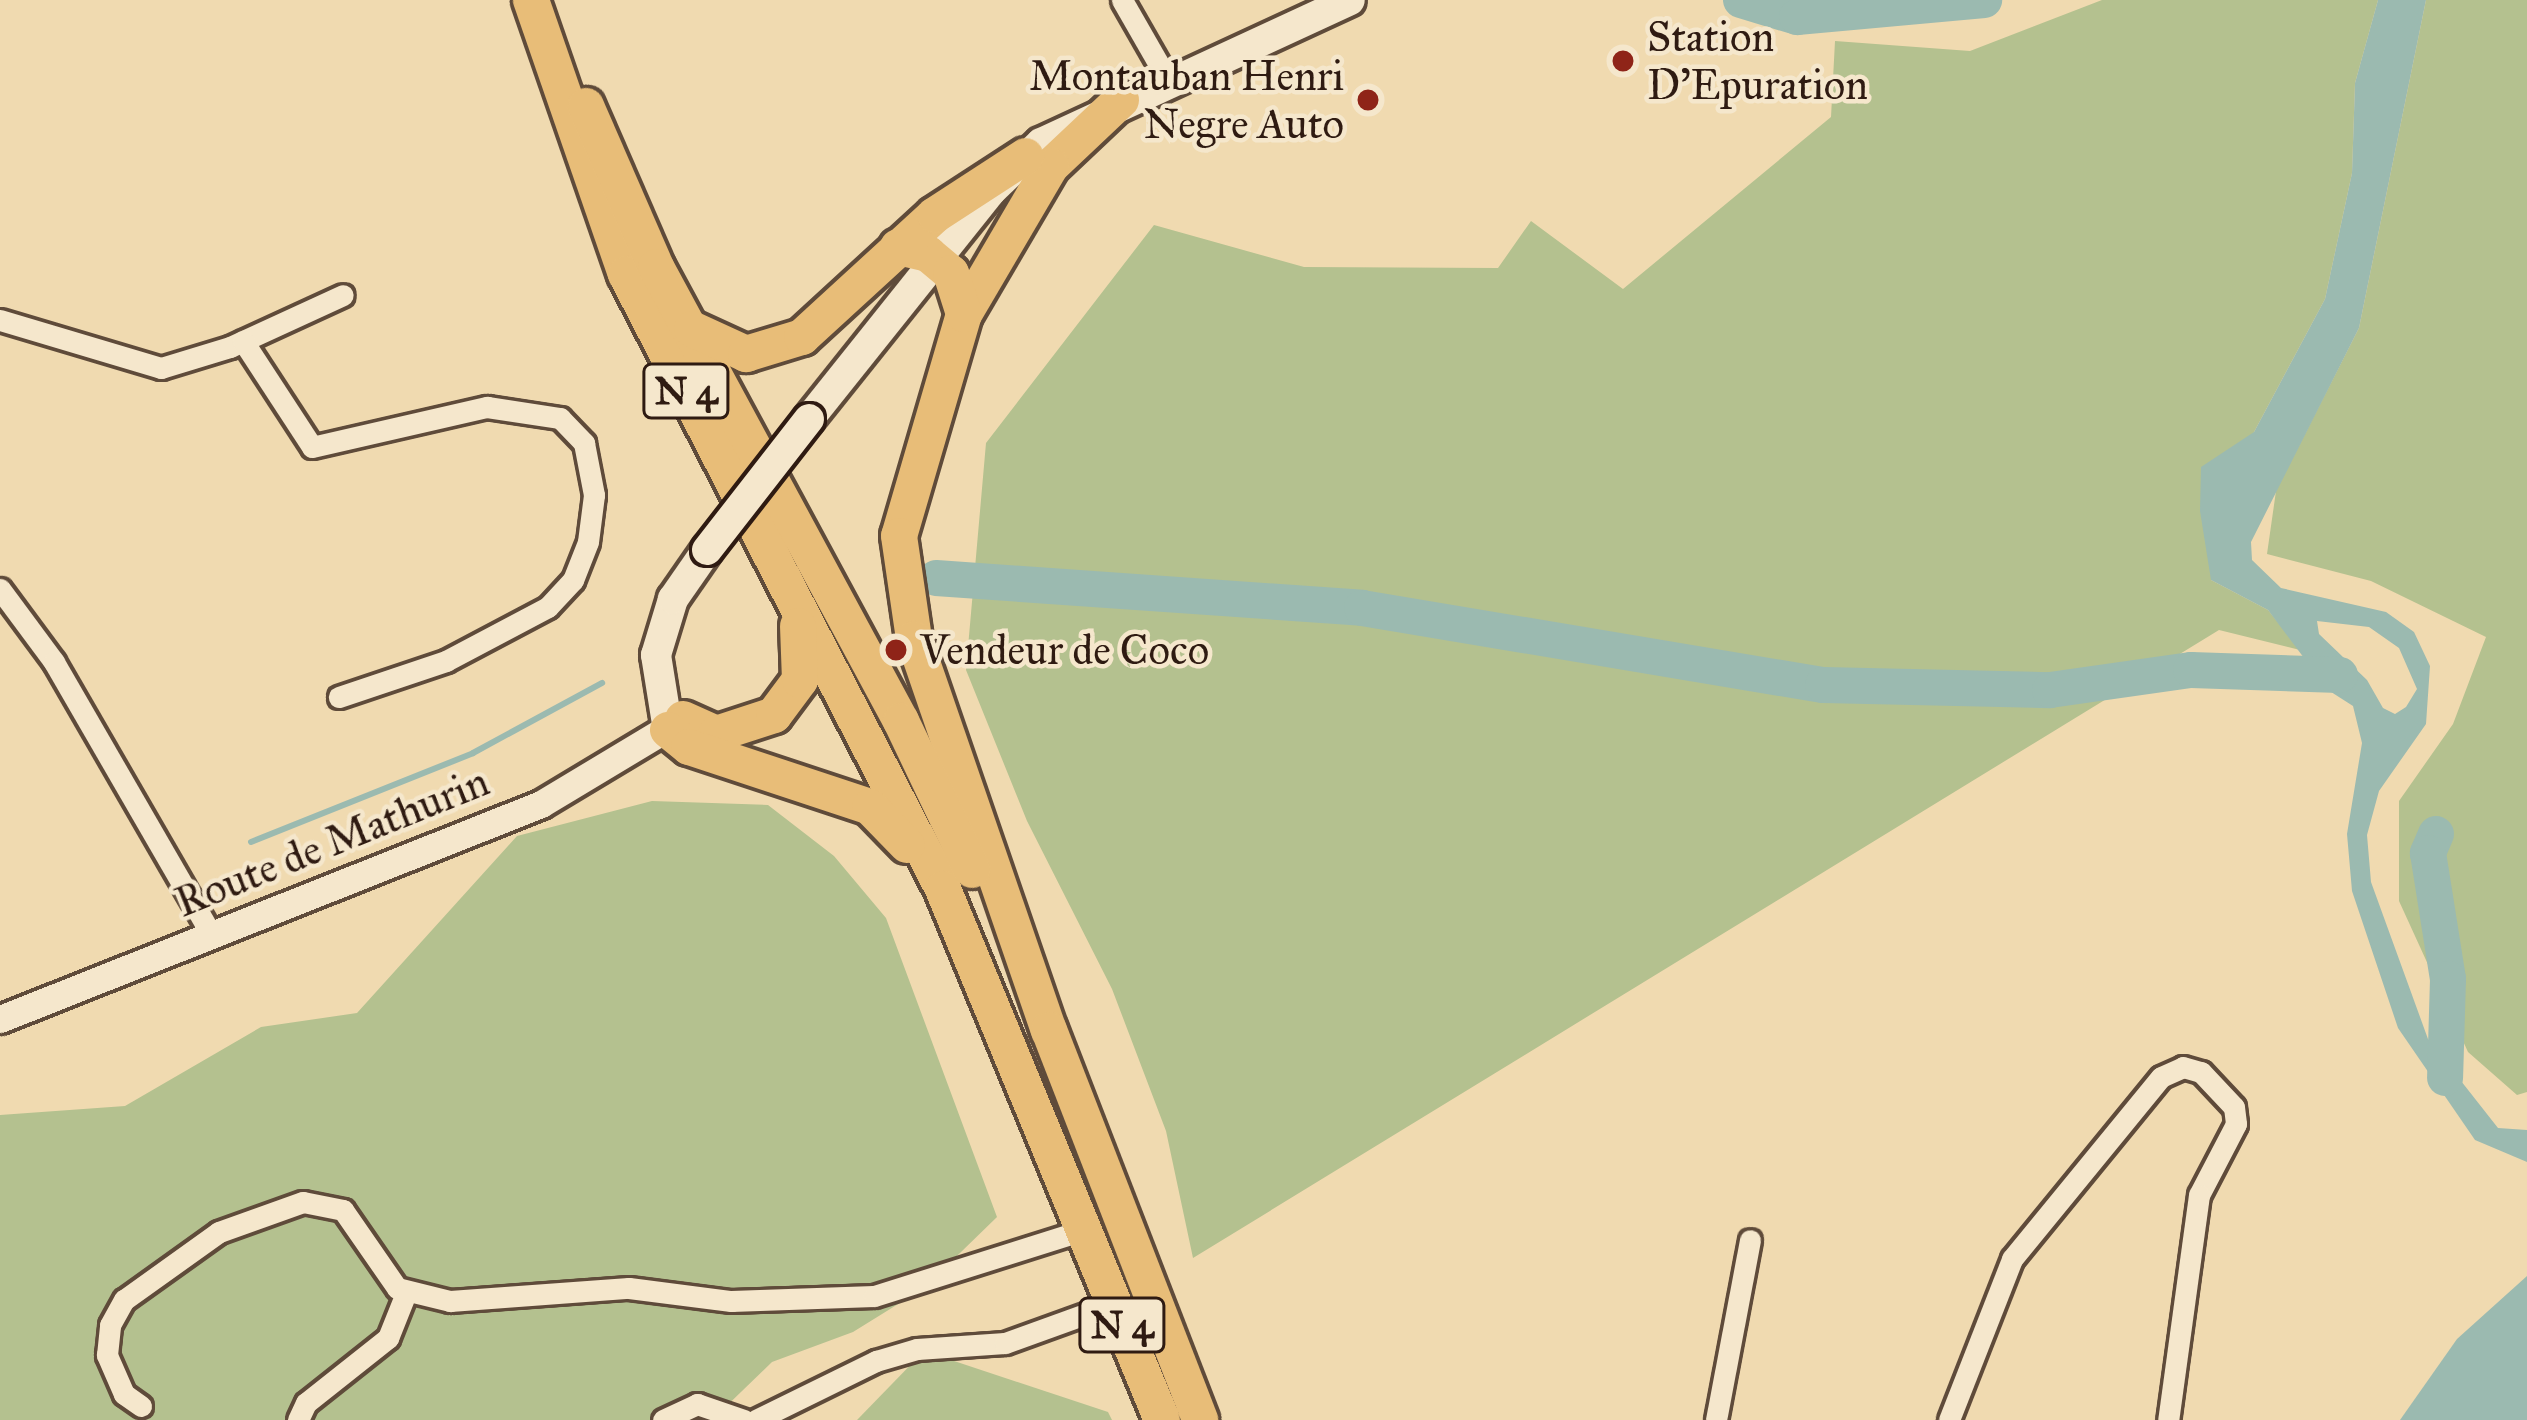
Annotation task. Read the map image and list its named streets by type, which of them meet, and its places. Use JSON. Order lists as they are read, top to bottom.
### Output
{
  "streets": {
    "highway": ["N 4"],
    "street": ["Route de Mathurin"]
  },
  "places": ["Station D'Epuration", "Montauban Henri Negre Auto", "Vendeur de Coco"]
}
